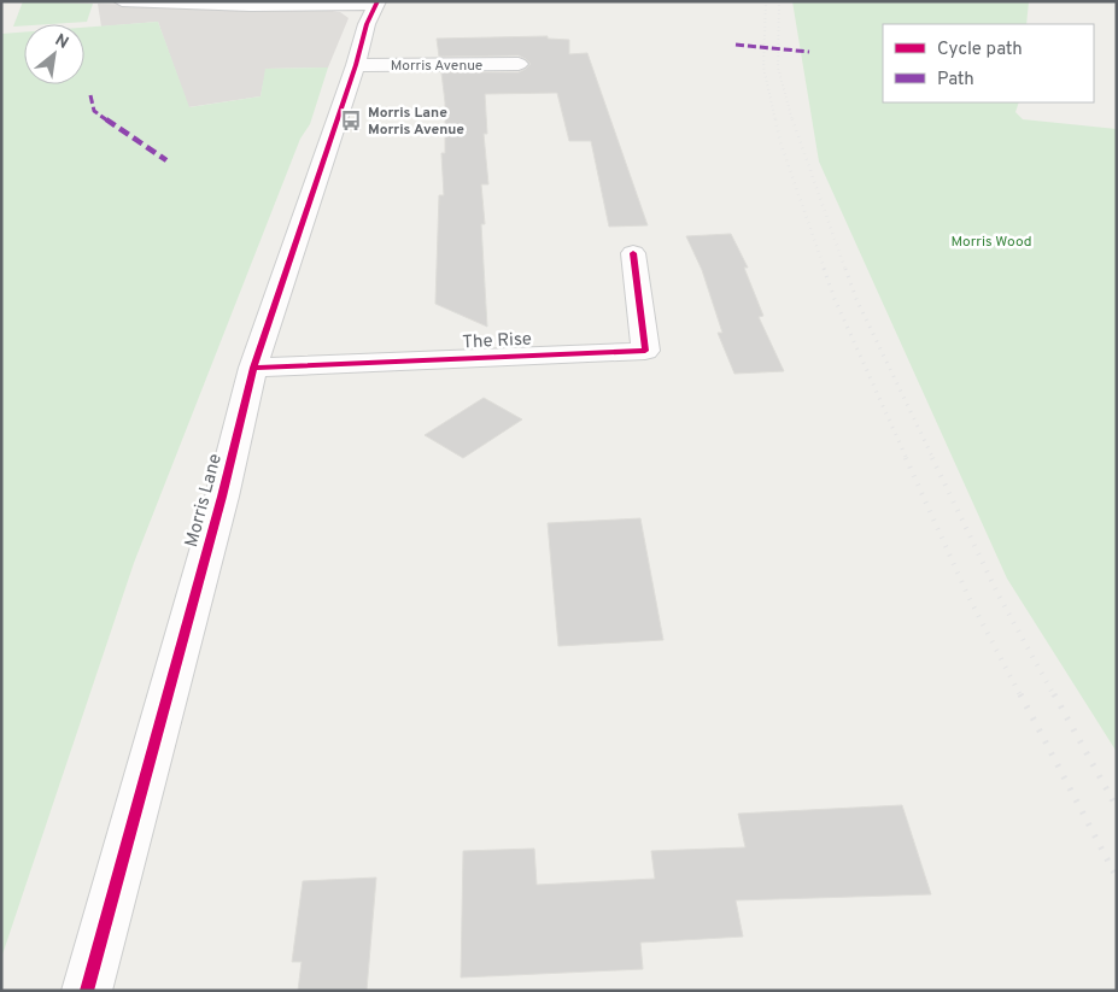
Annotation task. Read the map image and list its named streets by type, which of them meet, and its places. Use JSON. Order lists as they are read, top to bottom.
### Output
{
  "streets": {
    "street": ["Morris Avenue", "The Rise", "Morris Lane"]
  },
  "crossings": [
    ["Morris Avenue", "Morris Lane"],
    ["The Rise", "Morris Lane"]
  ],
  "parks": ["Morris Wood"],
  "places": {
    "bus stop": ["Morris Lane Morris Avenue"]
  },
  "legend": ["Cycle path", "Path"],
  "north": "top right"
}
